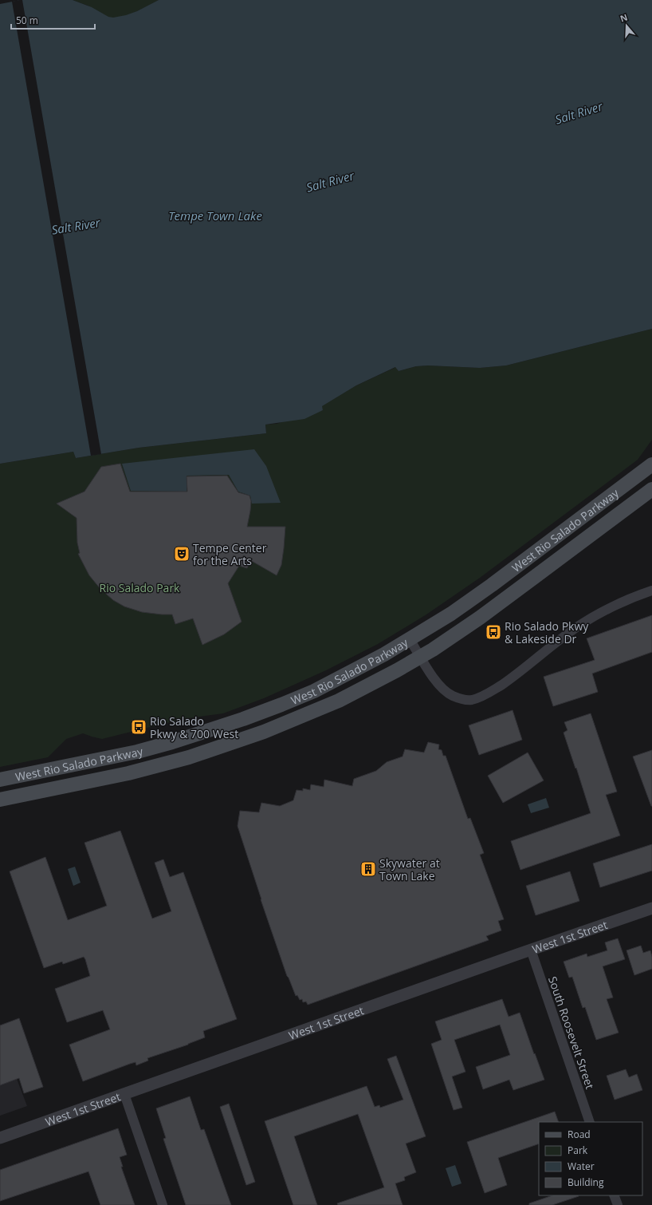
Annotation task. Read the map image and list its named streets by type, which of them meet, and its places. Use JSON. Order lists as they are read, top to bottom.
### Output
{
  "streets": {
    "main road": ["West Rio Salado Parkway"],
    "street": ["West 1st Street", "South Roosevelt Street"]
  },
  "crossings": [
    ["West 1st Street", "South Roosevelt Street"]
  ],
  "water": ["Salt River", "Tempe Town Lake"],
  "parks": ["Rio Salado Park"],
  "places": {
    "theatre": ["Tempe Center for the Arts"],
    "bus stop": ["Rio Salado Pkwy & Lakeside Dr", "Rio Salado Pkwy & 700 West"],
    "building": ["Skywater at Town Lake"]
  },
  "legend": [
    "Road",
    "Park",
    "Water",
    "Building"
  ],
  "scale_bar": "50 m",
  "north": "top"
}
